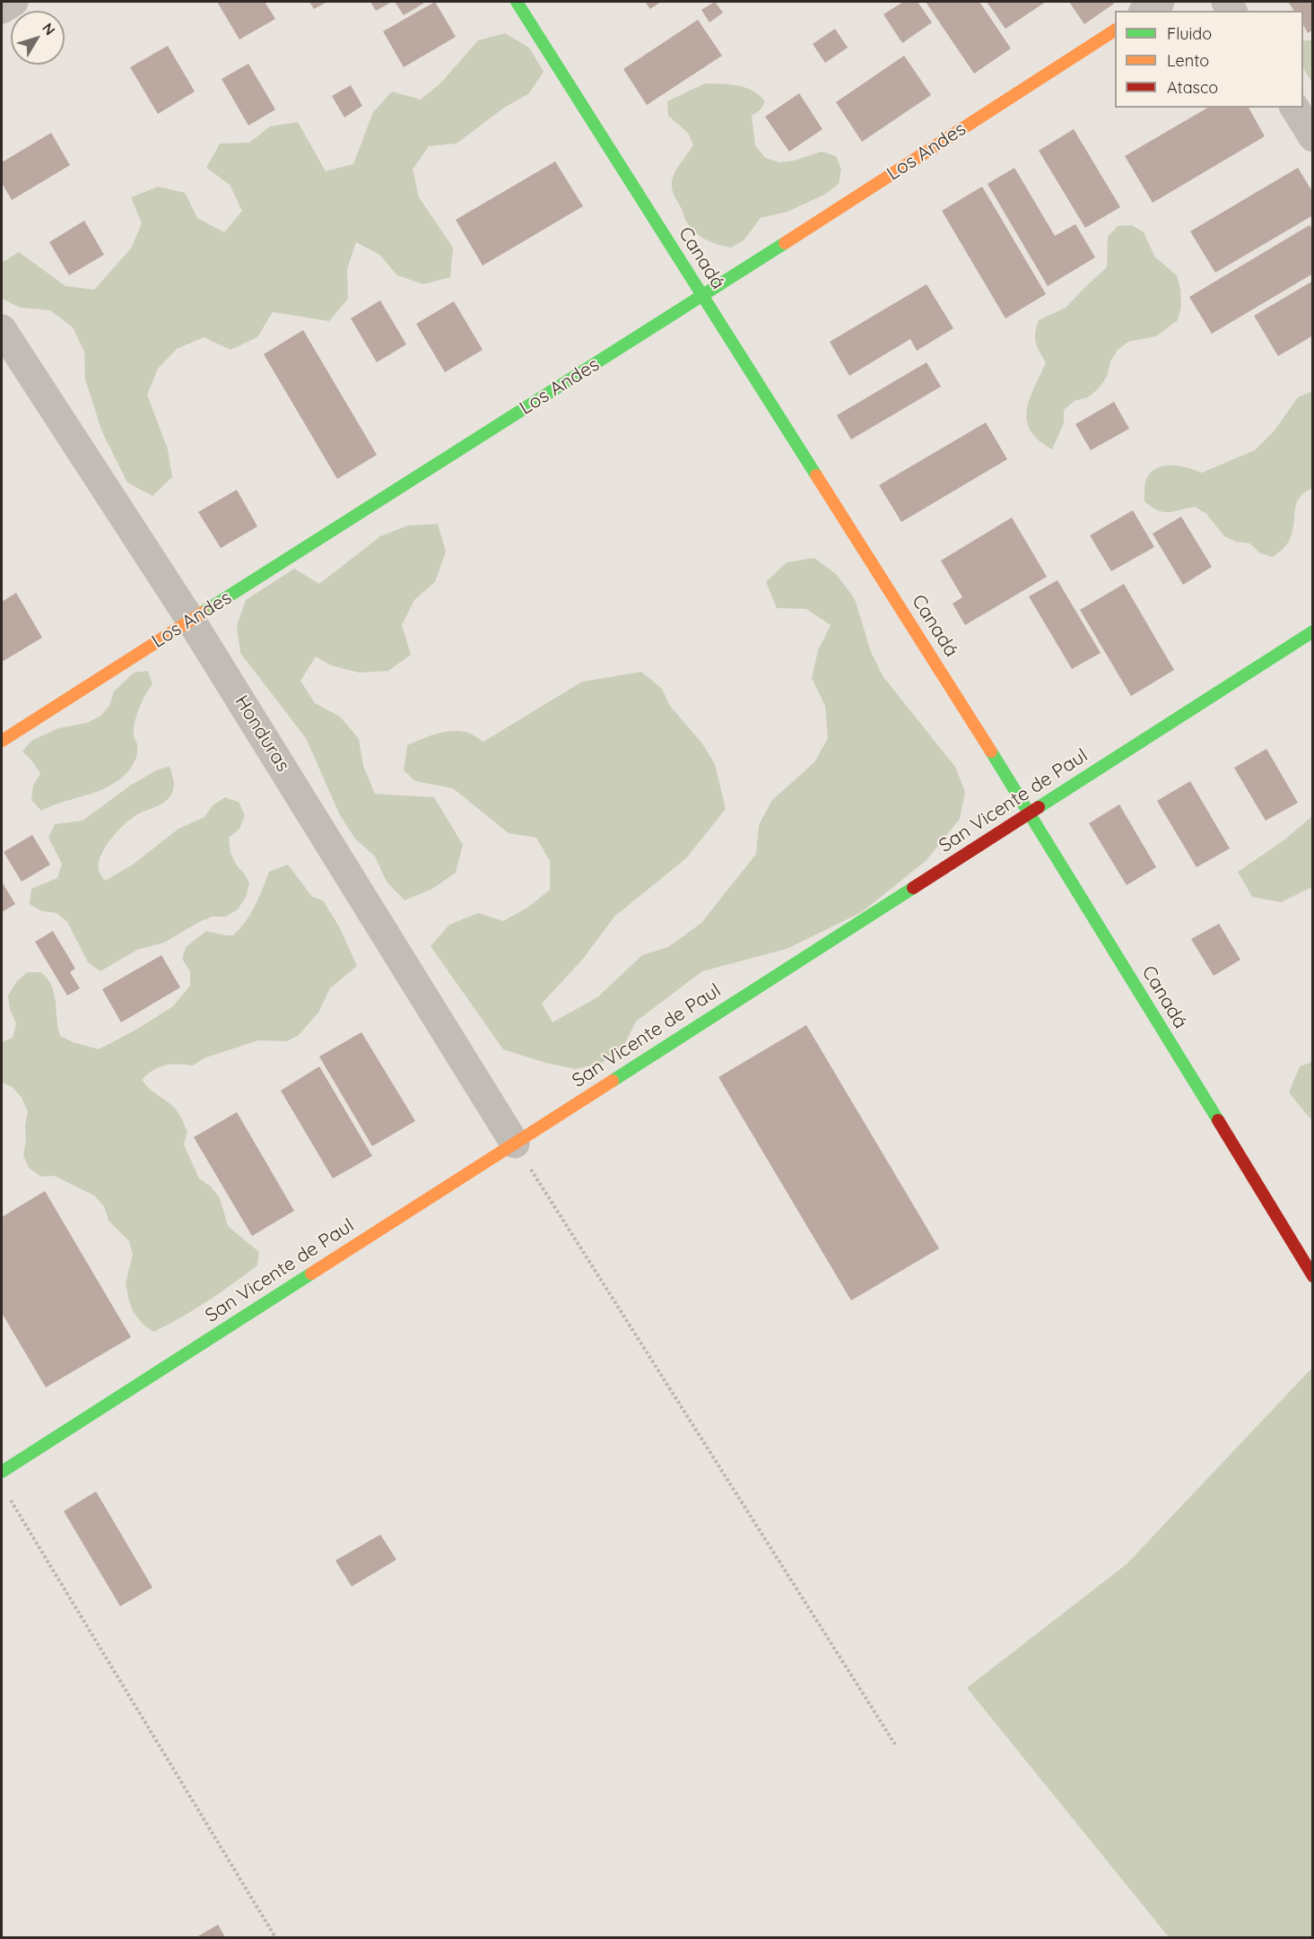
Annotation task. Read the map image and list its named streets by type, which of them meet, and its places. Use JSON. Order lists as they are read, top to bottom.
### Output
{
  "streets": {
    "street": [
      "Los Andes",
      "Canadá",
      "Honduras",
      "San Vicente de Paul"
    ]
  },
  "crossings": [
    ["Los Andes", "Canadá"],
    ["Los Andes", "Honduras"],
    ["Canadá", "San Vicente de Paul"],
    ["Honduras", "San Vicente de Paul"]
  ],
  "legend": ["Fluido", "Lento", "Atasco"],
  "north": "top right"
}
